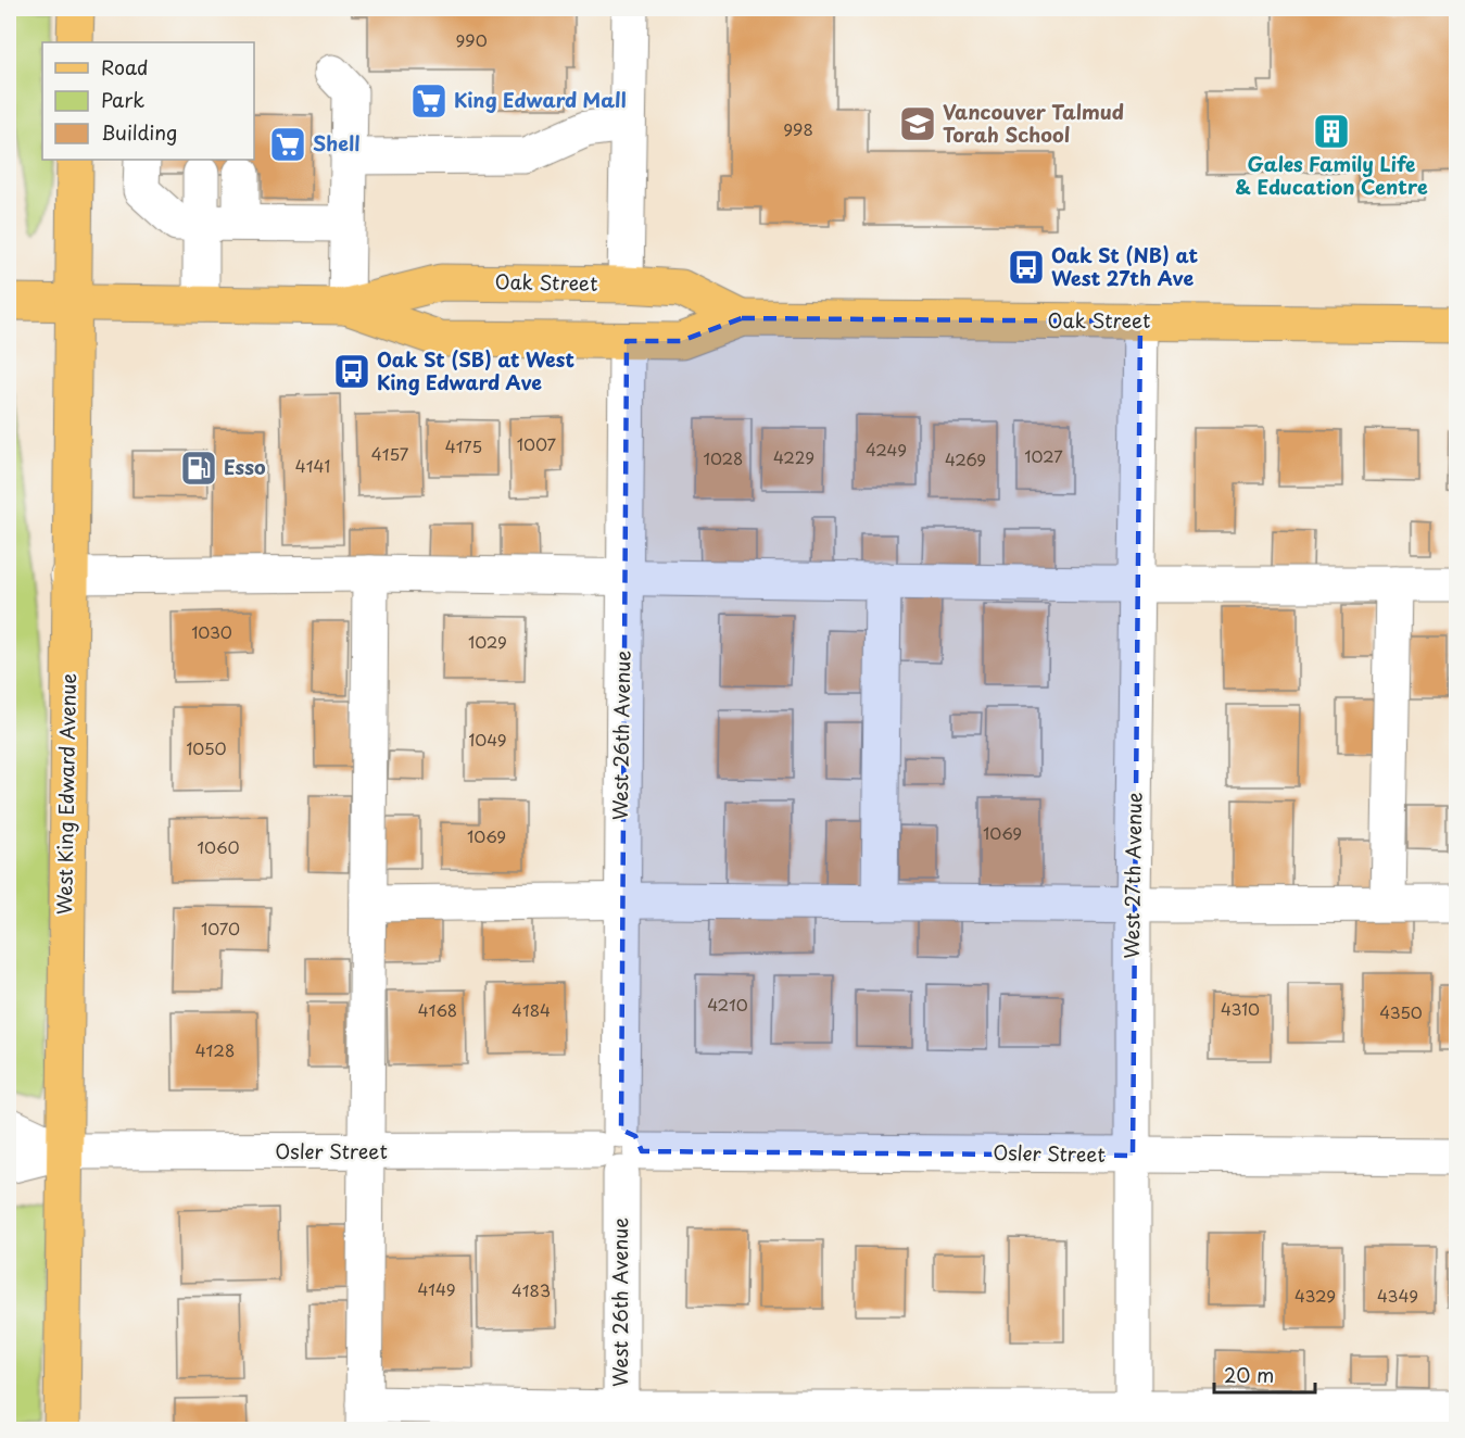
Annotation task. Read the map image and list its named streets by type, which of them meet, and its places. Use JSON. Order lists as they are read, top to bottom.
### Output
{
  "streets": {
    "main road": ["Oak Street", "West King Edward Avenue"],
    "street": ["West 26th Avenue", "West 27th Avenue", "Osler Street"]
  },
  "crossings": [
    ["Oak Street", "West 26th Avenue"],
    ["Oak Street", "West King Edward Avenue"],
    ["Oak Street", "West 27th Avenue"],
    ["West 26th Avenue", "Osler Street"],
    ["West King Edward Avenue", "Osler Street"],
    ["West 27th Avenue", "Osler Street"]
  ],
  "places": {
    "supermarket": ["King Edward Mall", "Shell"],
    "school or university": ["Vancouver Talmud Torah School"],
    "building": ["Gales Family Life & Education Centre"],
    "bus stop": ["Oak St (NB) at West 27th Ave", "Oak St (SB) at West King Edward Ave"],
    "fuel station": ["Esso"]
  },
  "house_numbers": [
    "990",
    "998",
    "1007",
    "4175",
    "4249",
    "4157",
    "1027",
    "4229",
    "1028",
    "4269",
    "4141",
    "1030",
    "1029",
    "1049",
    "1050",
    "1069",
    "1069",
    "1060",
    "1070",
    "4210",
    "4310",
    "4168",
    "4184",
    "4350",
    "4128",
    "4149",
    "4183",
    "4329",
    "4349"
  ],
  "legend": ["Road", "Park", "Building"],
  "scale_bar": "20 m"
}
